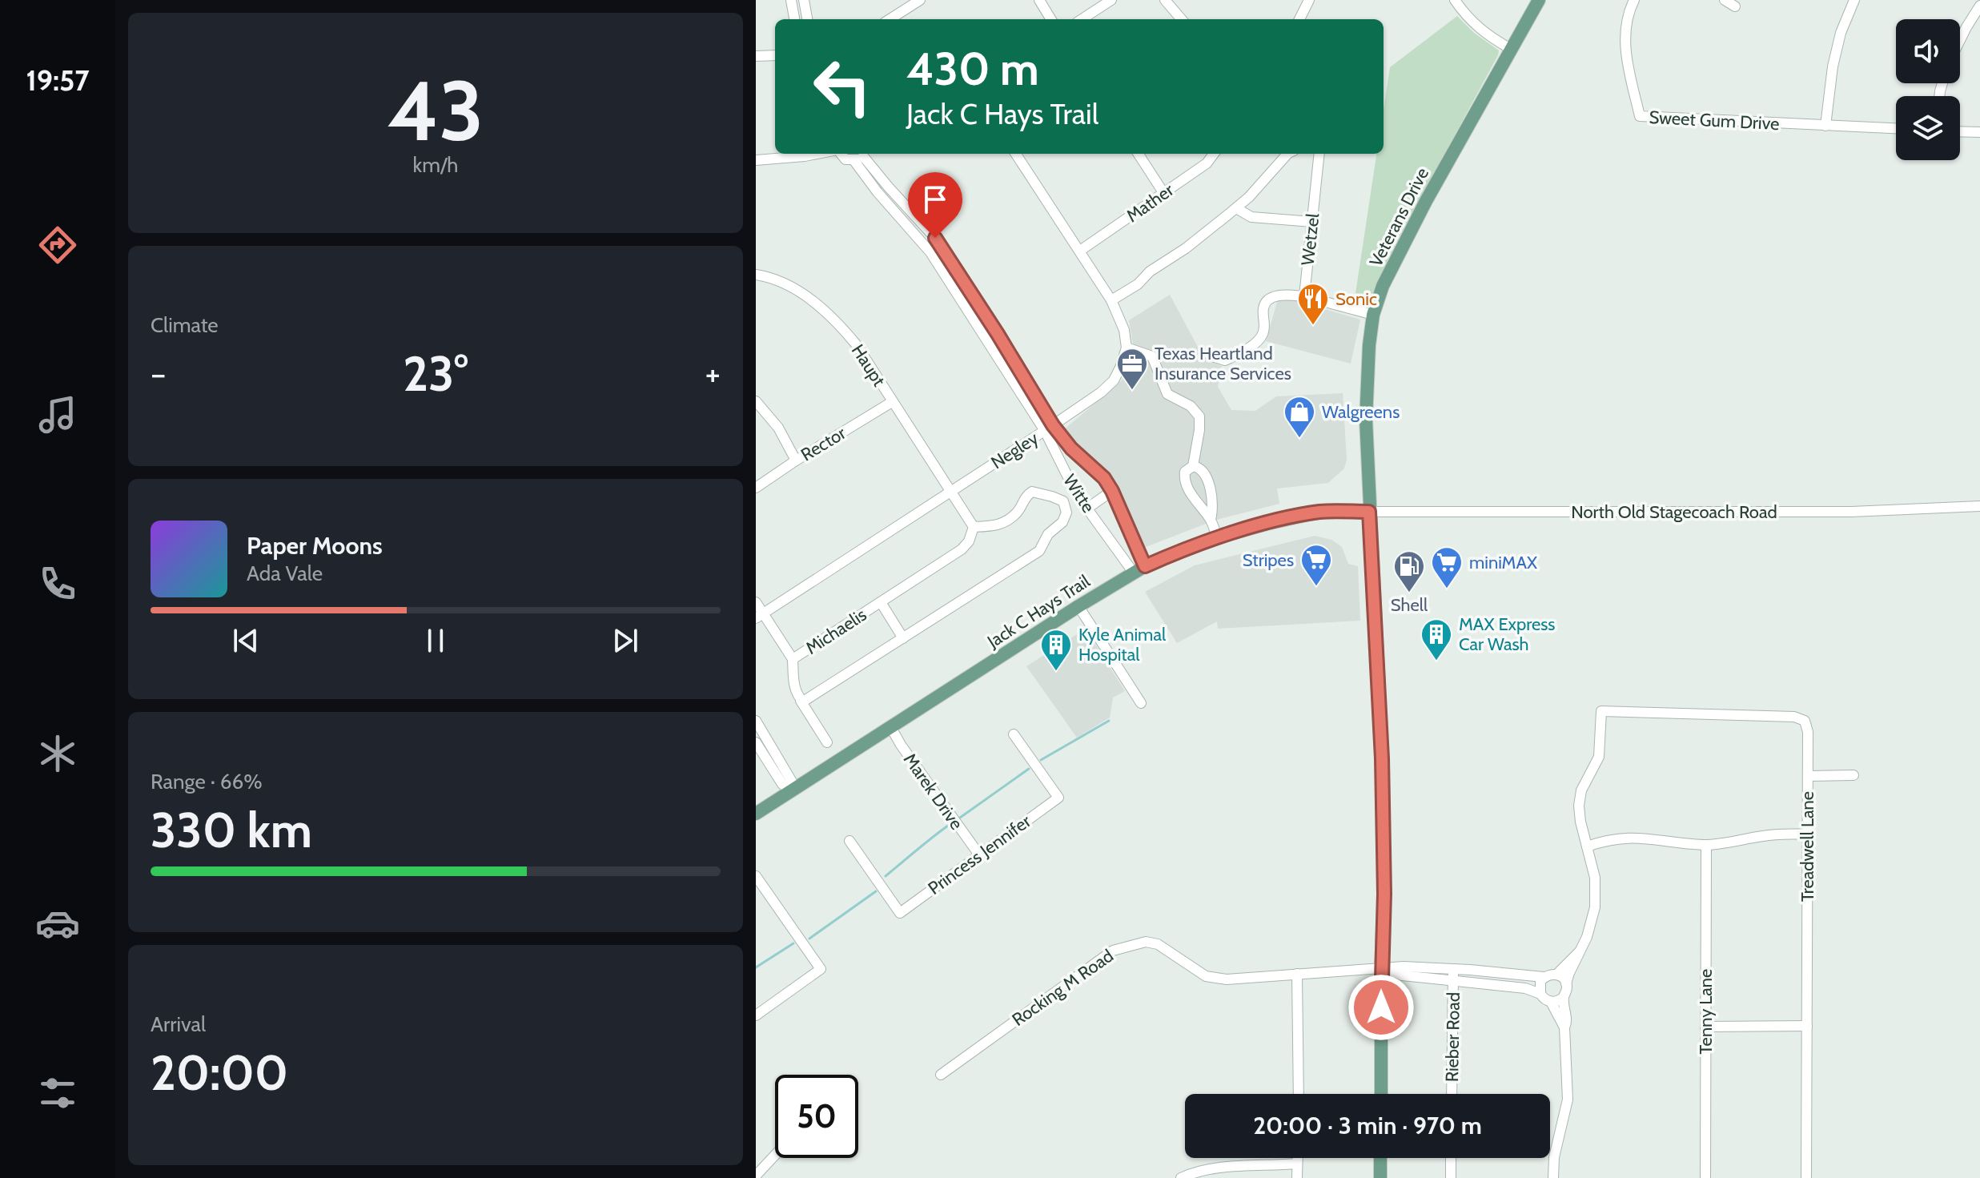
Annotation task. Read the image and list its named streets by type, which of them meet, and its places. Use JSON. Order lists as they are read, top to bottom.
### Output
{
  "streets": {
    "main road": ["Veterans Drive", "Jack C Hays Trail"],
    "street": [
      "Sweet Gum Drive",
      "Mather",
      "Wetzel",
      "Haupt",
      "Rector",
      "Negley",
      "Witte",
      "North Old Stagecoach Road",
      "Michaelis",
      "Marek Drive",
      "Treadwell Lane",
      "Princess Jennifer",
      "Rocking M Road",
      "Tenny Lane",
      "Rieber Road"
    ]
  },
  "crossings": [
    ["Veterans Drive", "North Old Stagecoach Road"],
    ["Veterans Drive", "Jack C Hays Trail"],
    ["Veterans Drive", "Rocking M Road"],
    ["Haupt", "Rector"],
    ["Haupt", "Negley"],
    ["Haupt", "Michaelis"],
    ["Negley", "Witte"],
    ["Witte", "Jack C Hays Trail"],
    ["North Old Stagecoach Road", "Jack C Hays Trail"],
    ["Jack C Hays Trail", "Marek Drive"],
    ["Marek Drive", "Princess Jennifer"],
    ["Rocking M Road", "Rieber Road"]
  ],
  "places": {
    "restaurant": ["Sonic"],
    "office": ["Texas Heartland Insurance Services"],
    "shop": ["Walgreens"],
    "supermarket": ["Stripes", "miniMAX"],
    "fuel station": ["Shell"],
    "building": ["MAX Express Car Wash", "Kyle Animal Hospital"]
  },
  "page": {
    "tabs": "19:57",
    "tile": [
      ["43", "km/h"],
      "Climate",
      ["Range · 66%", "330 km"],
      ["Arrival", "20:00"]
    ],
    "turn": ["430 m", "Jack C Hays Trail"],
    "heat": ["−", "23°", "+"],
    "song": ["Paper Moons", "Ada Vale"],
    "limit": "50",
    "trip": "20:00 · 3 min · 970 m"
  }
}
